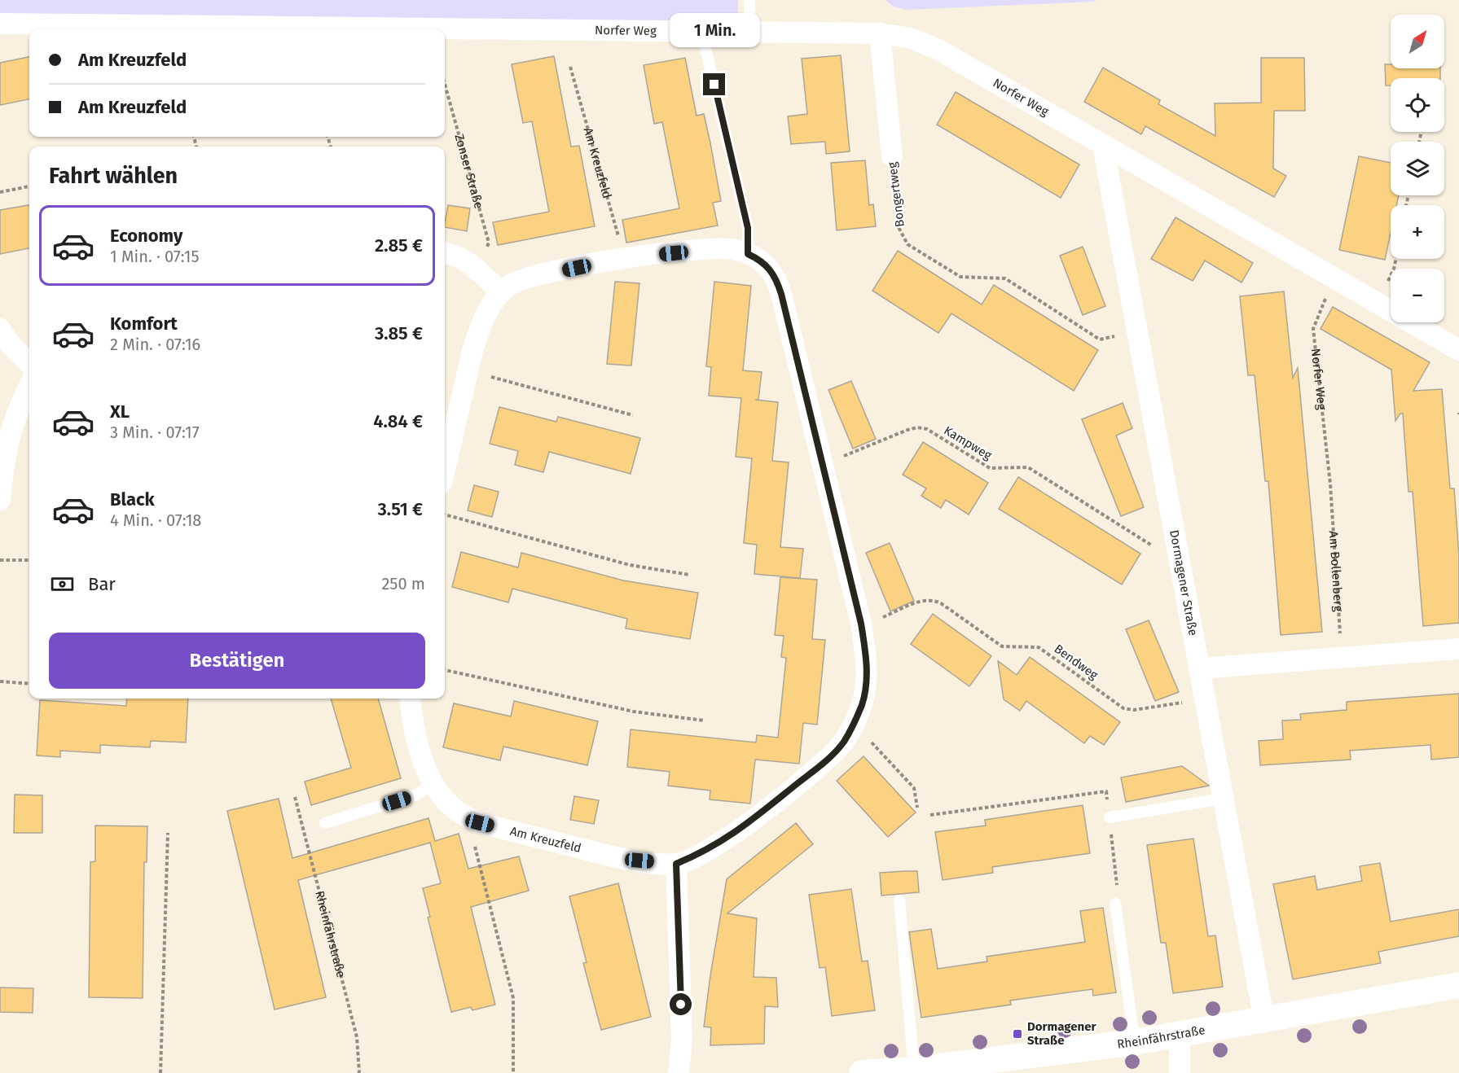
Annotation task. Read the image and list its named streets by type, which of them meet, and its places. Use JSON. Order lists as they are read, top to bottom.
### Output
{
  "streets": {
    "street": [
      "Norfer Weg",
      "Am Kreuzfeld",
      "Bongertweg",
      "Dormagener Straße",
      "Rheinfährstraße"
    ],
    "path": [
      "Zonser Straße",
      "Kampweg",
      "Am Bollenberg",
      "Bendweg"
    ]
  },
  "crossings": [
    ["Norfer Weg", "Bongertweg"],
    ["Norfer Weg", "Am Bollenberg"],
    ["Norfer Weg", "Dormagener Straße"],
    ["Am Kreuzfeld", "Kampweg"],
    ["Am Kreuzfeld", "Bendweg"],
    ["Bongertweg", "Dormagener Straße"],
    ["Kampweg", "Dormagener Straße"],
    ["Dormagener Straße", "Bendweg"],
    ["Dormagener Straße", "Rheinfährstraße"]
  ],
  "places": {
    "transit": ["Dormagener Straße"]
  },
  "north": "top right",
  "page": {
    "bubble": "1 Min.",
    "map_buttons": ["+", "−"],
    "banner": ["Am Kreuzfeld", "Am Kreuzfeld"],
    "heading": "Fahrt wählen",
    "list": [
      {
        "name": "Economy",
        "note": "1 Min. · 07:15",
        "value": "2.85 €"
      },
      {
        "name": "Komfort",
        "note": "2 Min. · 07:16",
        "value": "3.85 €"
      },
      {
        "name": "XL",
        "note": "3 Min. · 07:17",
        "value": "4.84 €"
      },
      {
        "name": "Black",
        "note": "4 Min. · 07:18",
        "value": "3.51 €"
      }
    ],
    "pay": ["Bar", "250 m"],
    "buttons": "Bestätigen"
  }
}
